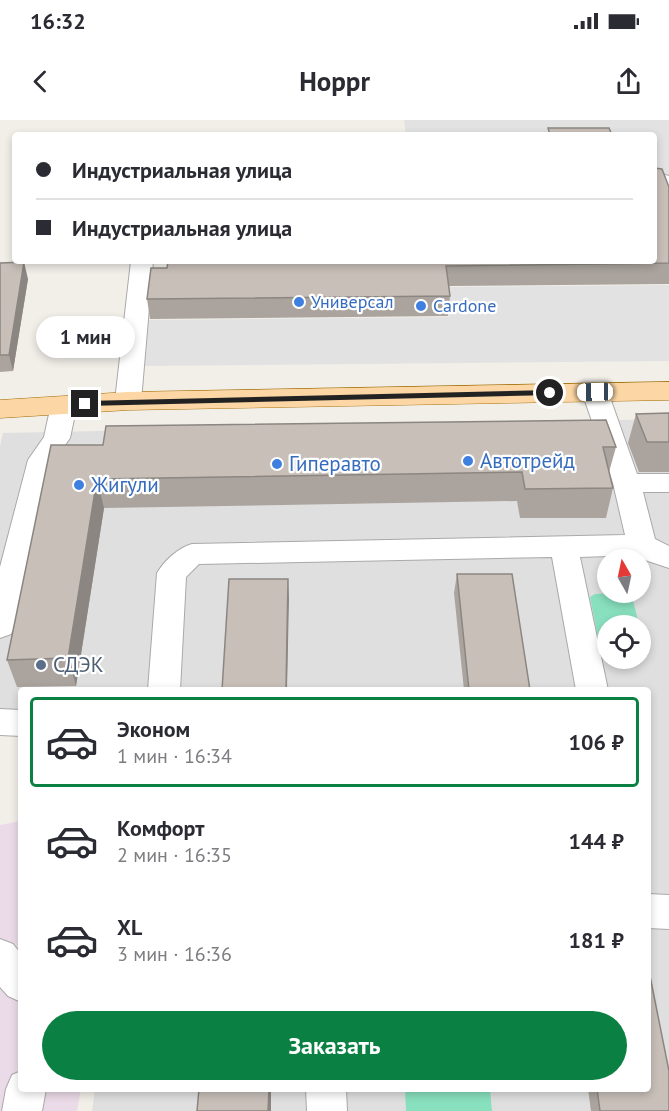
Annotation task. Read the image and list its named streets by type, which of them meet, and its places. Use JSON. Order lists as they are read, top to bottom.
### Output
{
  "places": [
    "Универсал",
    "Cardone",
    "Автотрейд",
    "Гиперавто",
    "Жигули",
    "СДЭК"
  ],
  "north": "top",
  "page": {
    "status": "16:32",
    "header": "Hoppr",
    "banner": ["Индустриальная улица", "Индустриальная улица"],
    "bubble": "1 мин",
    "list": [
      {
        "name": "Эконом",
        "note": "1 мин · 16:34",
        "value": "106 ₽"
      },
      {
        "name": "Комфорт",
        "note": "2 мин · 16:35",
        "value": "144 ₽"
      },
      {
        "name": "XL",
        "note": "3 мин · 16:36",
        "value": "181 ₽"
      }
    ],
    "buttons": "Заказать"
  }
}
